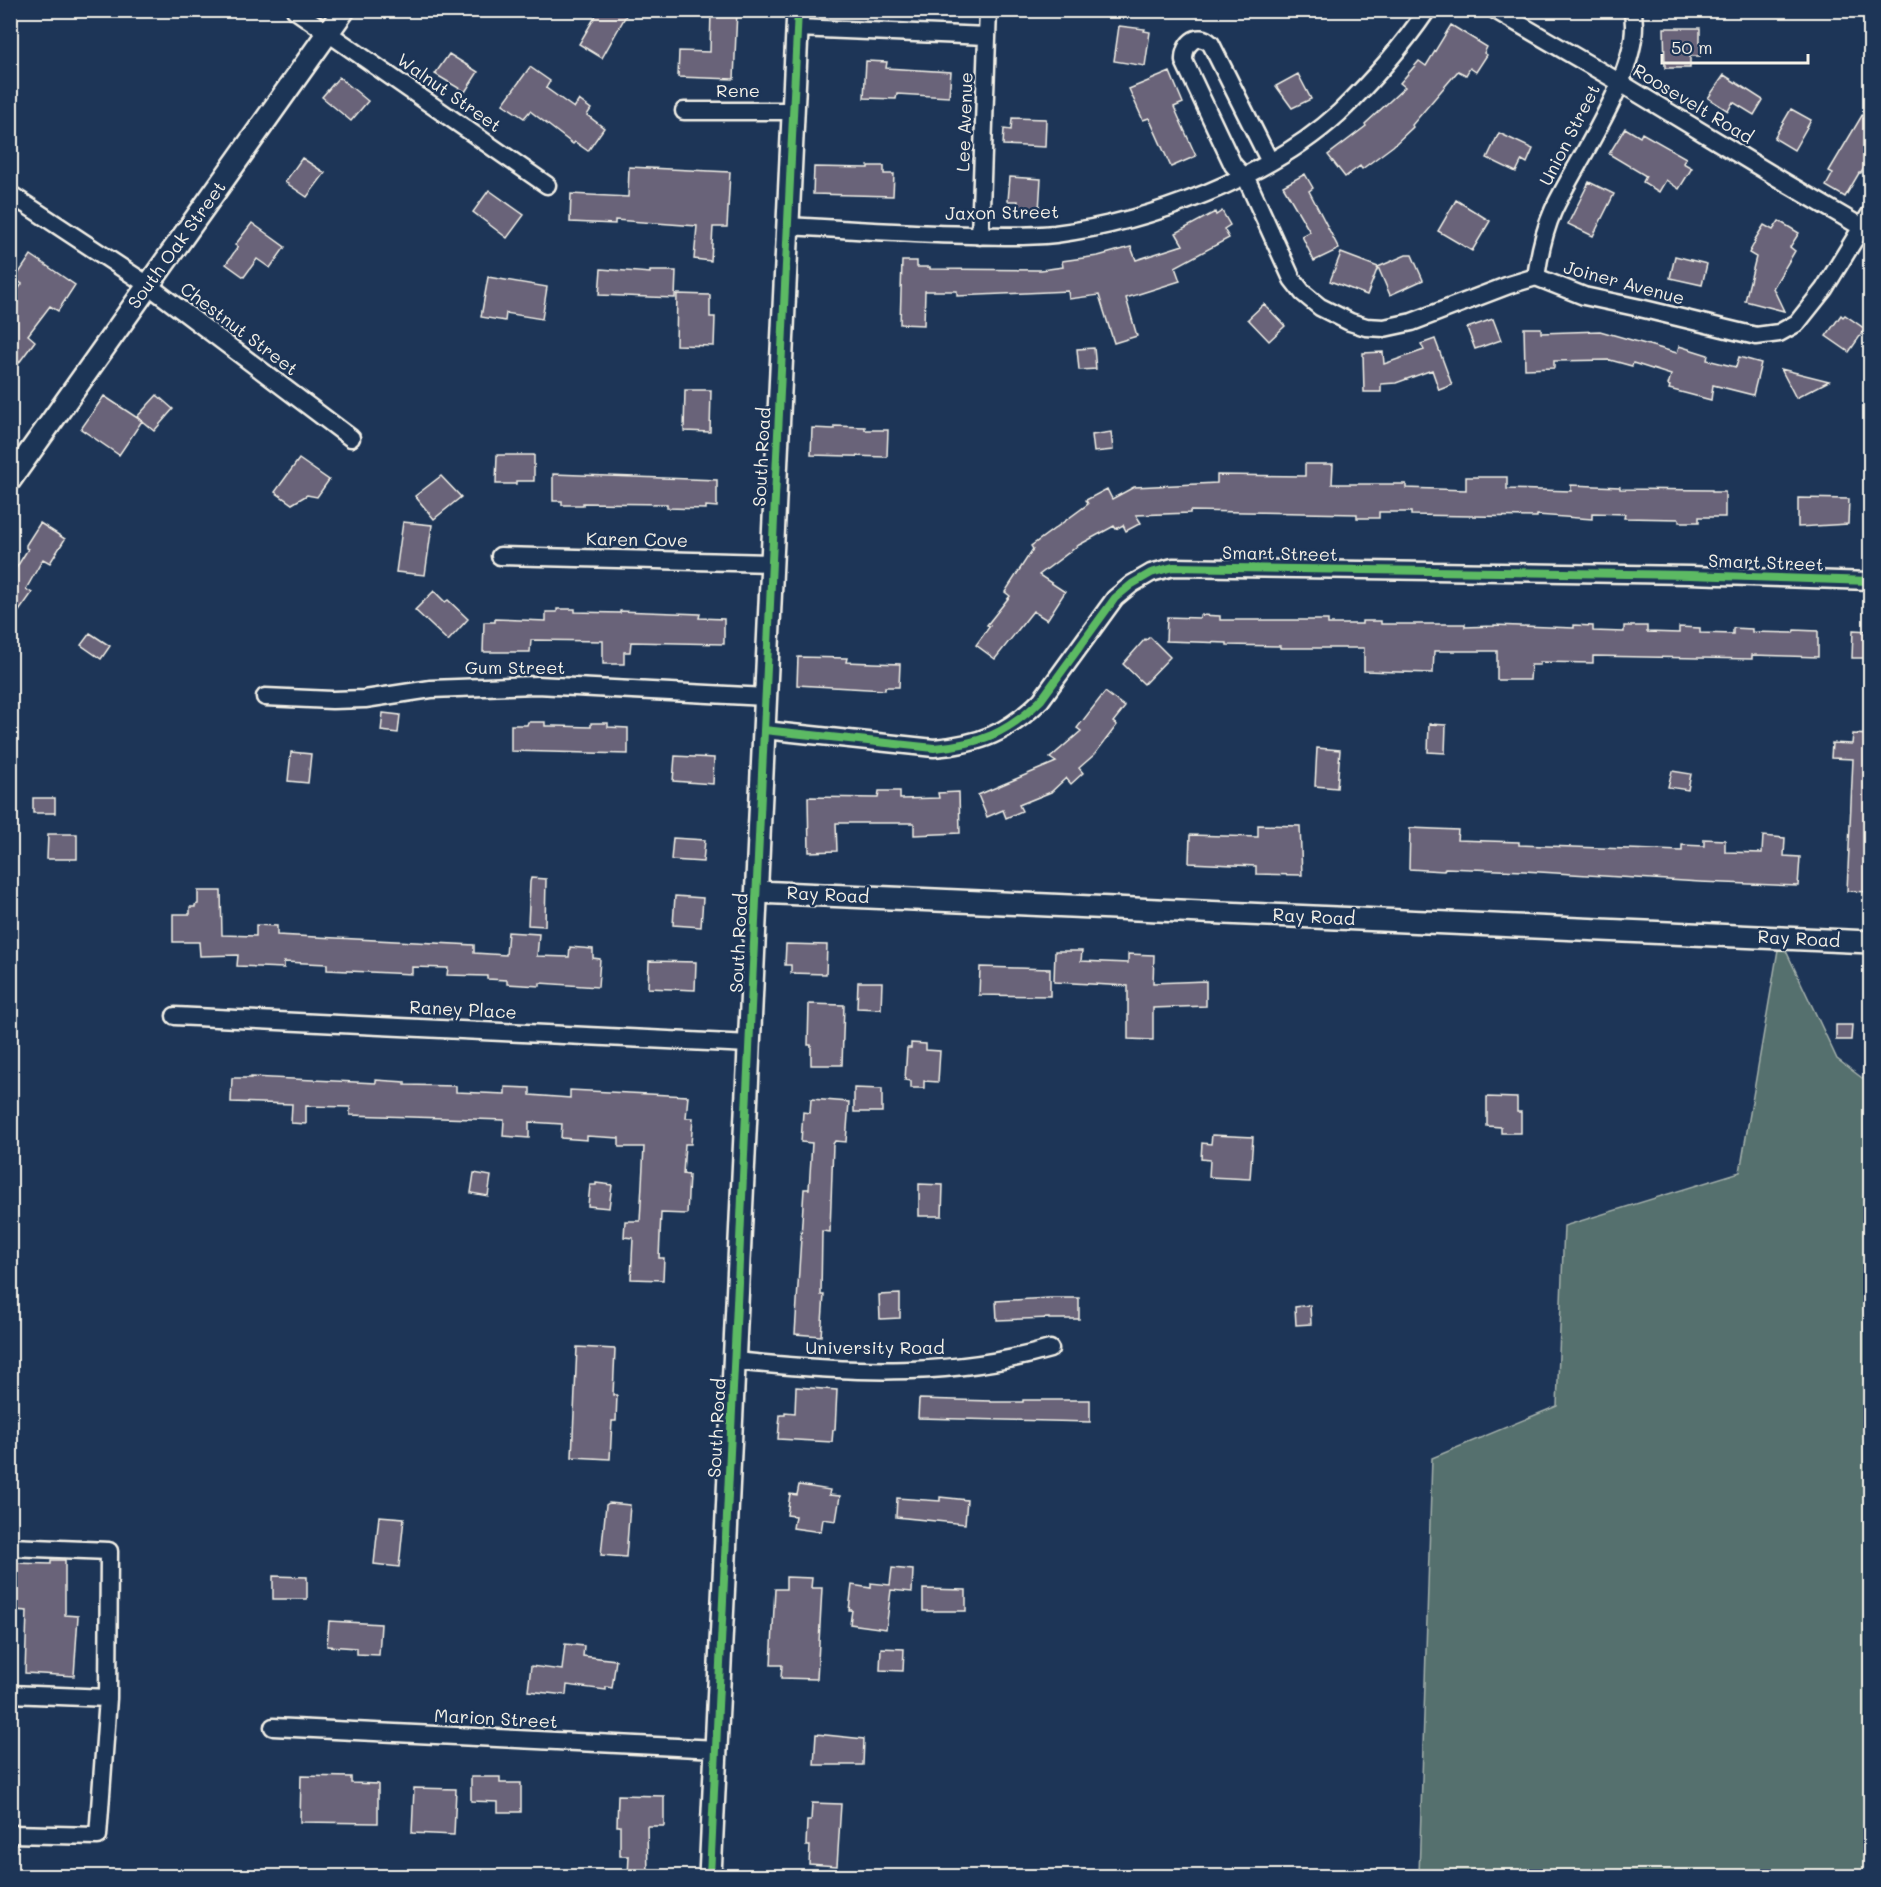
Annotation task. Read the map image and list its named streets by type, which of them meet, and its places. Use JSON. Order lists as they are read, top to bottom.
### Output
{
  "streets": {
    "street": [
      "Rene",
      "Walnut Street",
      "Roosevelt Road",
      "Lee Avenue",
      "Union Street",
      "Jaxon Street",
      "South Oak Street",
      "Joiner Avenue",
      "Chestnut Street",
      "South Road",
      "Karen Cove",
      "Smart Street",
      "Gum Street",
      "Ray Road",
      "Raney Place",
      "University Road",
      "Marion Street"
    ]
  },
  "crossings": [
    ["Rene", "South Road"],
    ["Walnut Street", "South Oak Street"],
    ["Roosevelt Road", "Union Street"],
    ["Roosevelt Road", "Joiner Avenue"],
    ["Lee Avenue", "Jaxon Street"],
    ["Union Street", "Joiner Avenue"],
    ["Jaxon Street", "Joiner Avenue"],
    ["Jaxon Street", "South Road"],
    ["South Oak Street", "Chestnut Street"],
    ["South Road", "Karen Cove"],
    ["South Road", "Smart Street"],
    ["South Road", "Gum Street"],
    ["South Road", "Ray Road"],
    ["South Road", "Raney Place"],
    ["South Road", "University Road"],
    ["South Road", "Marion Street"]
  ],
  "scale_bar": "50 m"
}
